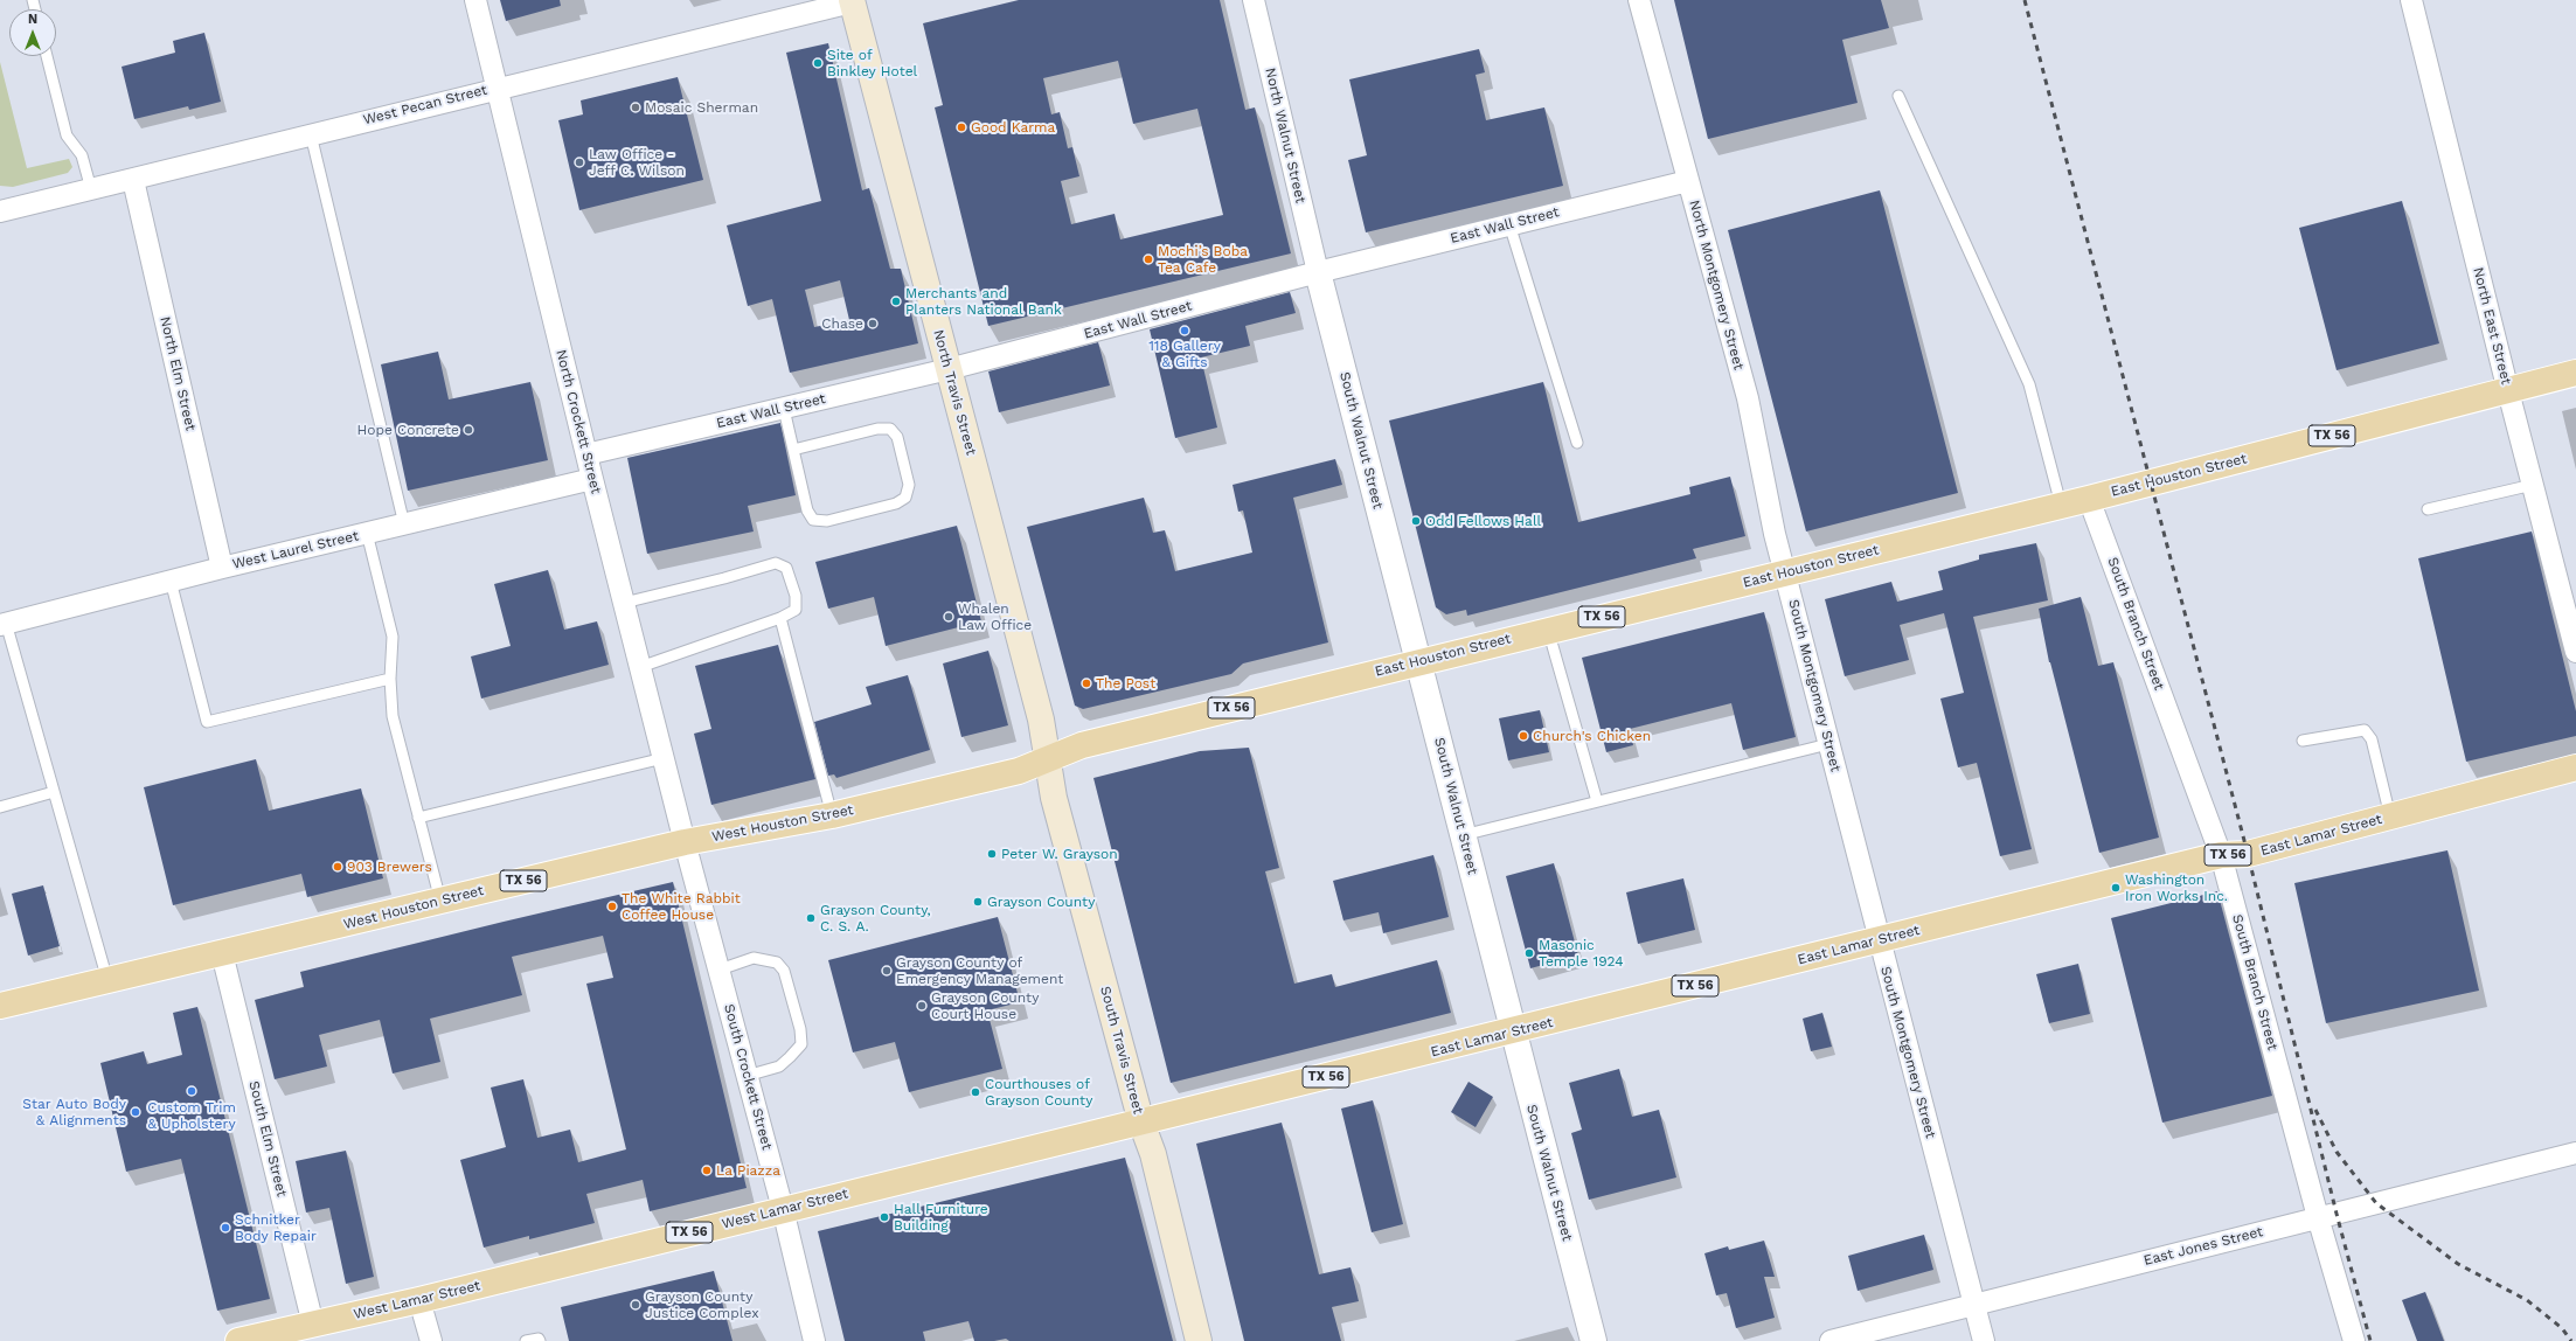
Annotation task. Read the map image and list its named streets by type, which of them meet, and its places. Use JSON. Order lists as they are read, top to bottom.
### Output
{
  "streets": {
    "main road": [
      "North Travis Street",
      "TX 56",
      "East Houston Street",
      "West Houston Street",
      "East Lamar Street",
      "South Travis Street",
      "West Lamar Street"
    ],
    "street": [
      "West Pecan Street",
      "North Walnut Street",
      "East Wall Street",
      "North Montgomery Street",
      "North East Street",
      "North Elm Street",
      "North Crockett Street",
      "South Walnut Street",
      "West Laurel Street",
      "South Branch Street",
      "South Montgomery Street",
      "South Crockett Street",
      "South Elm Street",
      "East Jones Street"
    ]
  },
  "crossings": [
    ["West Pecan Street", "North Elm Street"],
    ["West Pecan Street", "North Travis Street"],
    ["West Pecan Street", "North Crockett Street"],
    ["North Walnut Street", "East Wall Street"],
    ["North Walnut Street", "South Walnut Street"],
    ["East Wall Street", "North Montgomery Street"],
    ["East Wall Street", "North Travis Street"],
    ["East Wall Street", "North Crockett Street"],
    ["East Wall Street", "South Walnut Street"],
    ["North Montgomery Street", "East Houston Street"],
    ["North Montgomery Street", "South Montgomery Street"],
    ["North East Street", "East Houston Street"],
    ["North Elm Street", "West Laurel Street"],
    ["North Travis Street", "East Houston Street"],
    ["North Travis Street", "West Houston Street"],
    ["North Travis Street", "South Travis Street"],
    ["North Crockett Street", "West Laurel Street"],
    ["North Crockett Street", "West Houston Street"],
    ["North Crockett Street", "South Crockett Street"],
    ["South Walnut Street", "East Houston Street"],
    ["South Walnut Street", "East Lamar Street"],
    ["East Houston Street", "South Branch Street"],
    ["East Houston Street", "South Montgomery Street"],
    ["East Houston Street", "West Houston Street"],
    ["East Houston Street", "South Travis Street"],
    ["South Branch Street", "East Lamar Street"],
    ["South Branch Street", "East Jones Street"],
    ["South Montgomery Street", "East Lamar Street"],
    ["South Montgomery Street", "East Jones Street"],
    ["West Houston Street", "South Travis Street"],
    ["West Houston Street", "South Crockett Street"],
    ["West Houston Street", "South Elm Street"],
    ["East Lamar Street", "South Travis Street"],
    ["East Lamar Street", "West Lamar Street"],
    ["South Travis Street", "West Lamar Street"],
    ["South Crockett Street", "West Lamar Street"],
    ["South Elm Street", "West Lamar Street"]
  ],
  "places": [
    "Site of Binkley Hotel",
    "Mosaic Sherman",
    "Good Karma",
    "Law Office - Jeff C. Wilson",
    "Mochi’s Boba Tea Cafe",
    "Merchants and Planters National Bank",
    "Chase",
    "118 Gallery & Gifts",
    "Hope Concrete",
    "Odd Fellows Hall",
    "Whalen Law Office",
    "The Post",
    "Church's Chicken",
    "Peter W. Grayson",
    "903 Brewers",
    "Washington Iron Works Inc.",
    "Grayson County",
    "The White Rabbit Coffee House",
    "Grayson County, C. S. A.",
    "Masonic Temple 1924",
    "Grayson County of Emergency Management",
    "Grayson County Court House",
    "Custom Trim & Upholstery",
    "Courthouses of Grayson County",
    "Star Auto Body & Alignments",
    "La Piazza",
    "Hall Furniture Building",
    "Schnitker Body Repair",
    "Grayson County Justice Complex"
  ],
  "north": "top"
}
